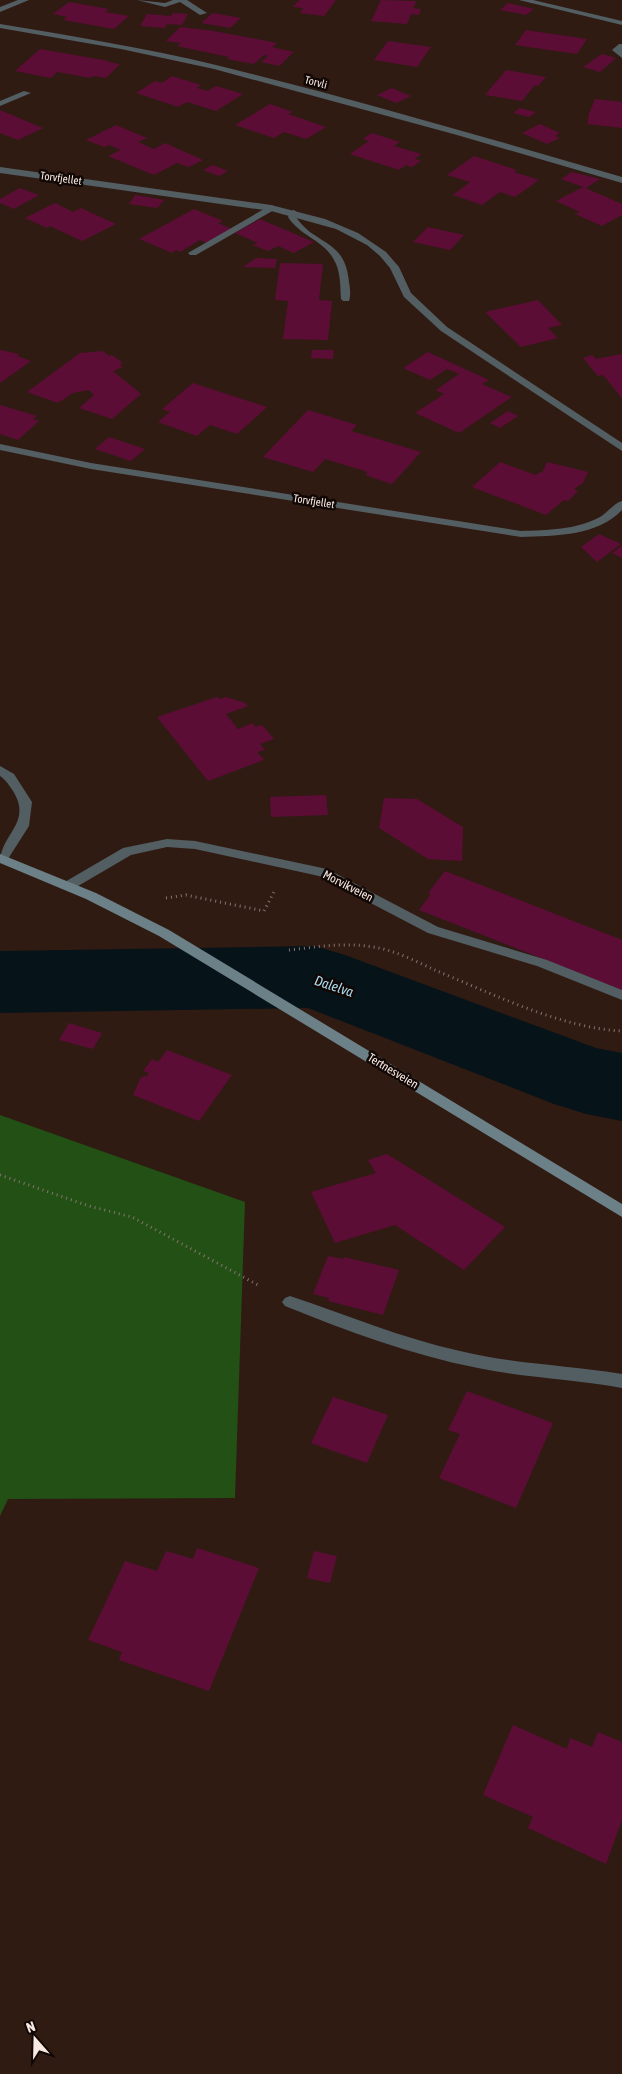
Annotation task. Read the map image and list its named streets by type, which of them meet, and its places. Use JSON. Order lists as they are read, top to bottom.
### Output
{
  "streets": {
    "main road": ["Tertnesveien"],
    "street": ["Torvli", "Torvfjellet", "Morvikveien"]
  },
  "crossings": [
    ["Morvikveien", "Tertnesveien"]
  ],
  "water": ["Dalelva"],
  "north": "top"
}
